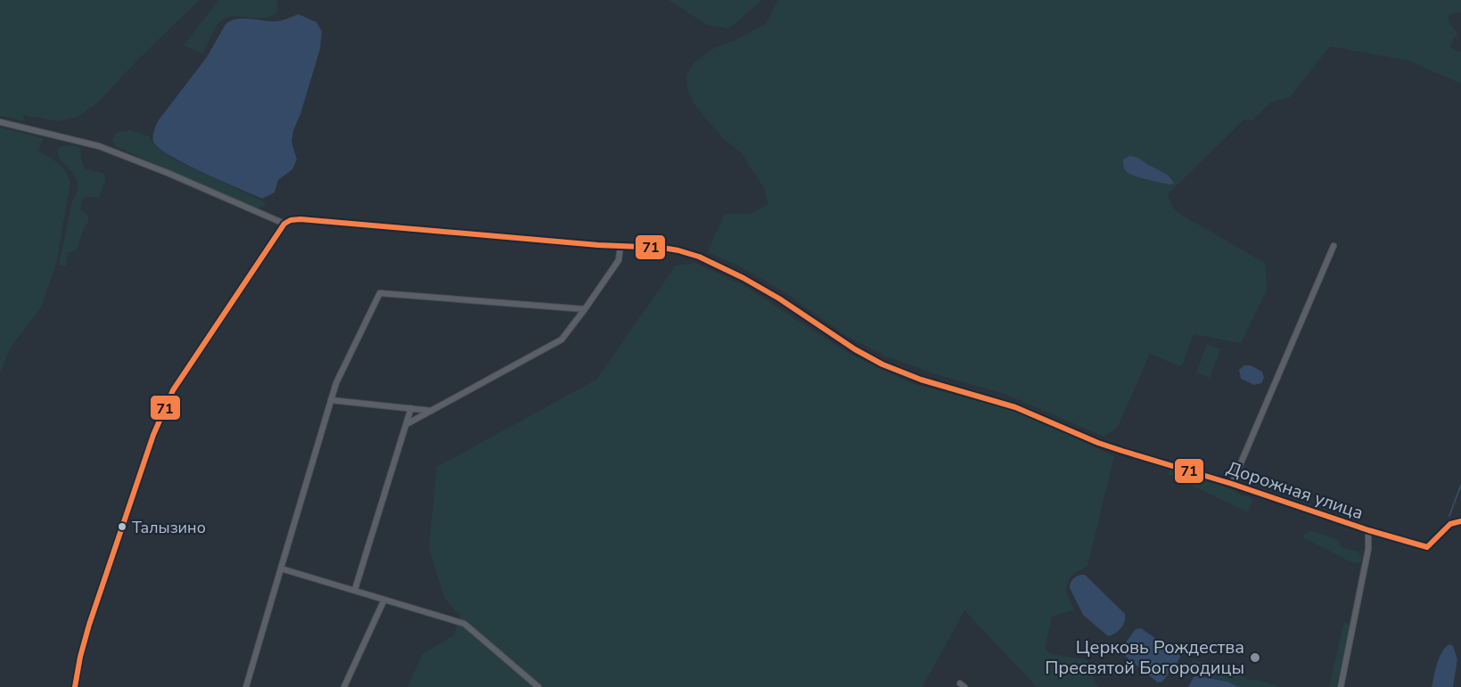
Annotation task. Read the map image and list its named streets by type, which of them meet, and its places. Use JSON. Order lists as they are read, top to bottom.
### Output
{
  "streets": {
    "street": ["Дорожная улица"]
  },
  "places": ["Талызино", "Церковь Рождества Пресвятой Богородицы"],
  "lines": ["transit line 71"]
}
